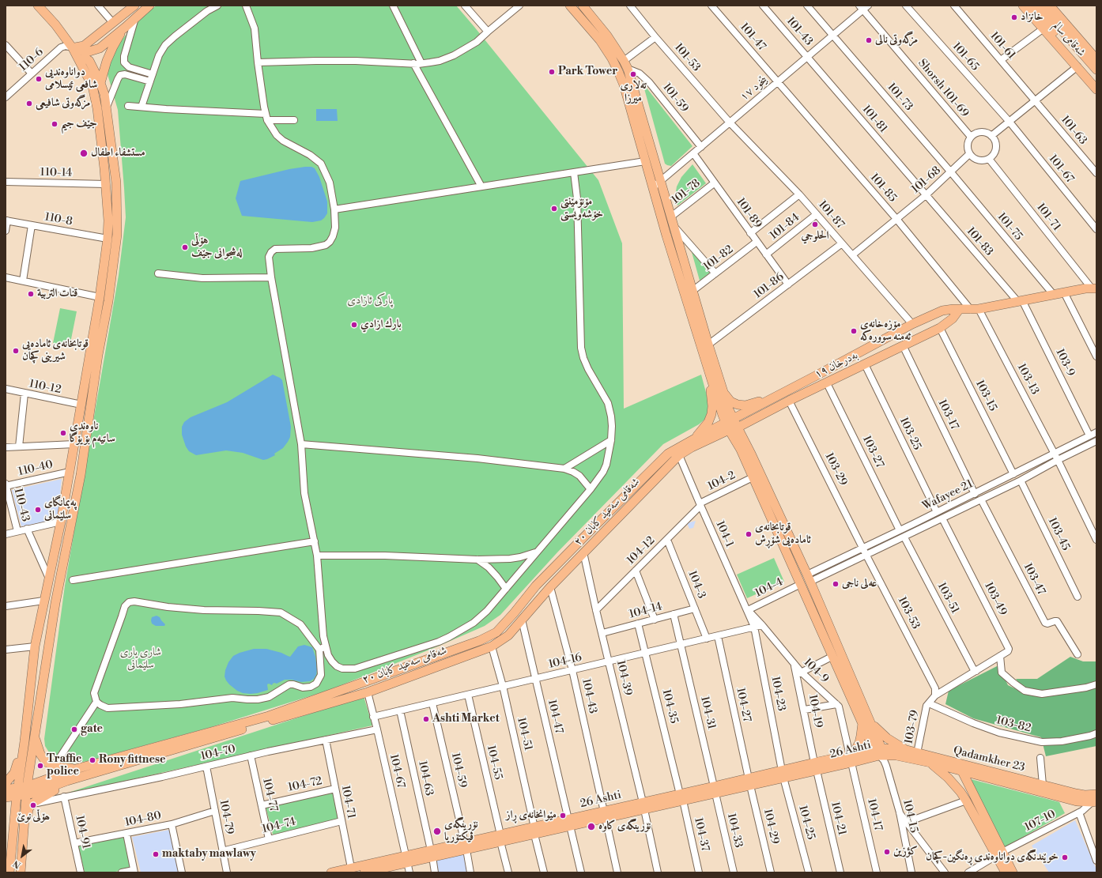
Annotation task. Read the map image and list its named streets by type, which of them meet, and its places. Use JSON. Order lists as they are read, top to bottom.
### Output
{
  "streets": {
    "main road": [
      "شەقامی سالم",
      "بەدرخان ١٩",
      "شەقامی سەعید کابان ٢٠",
      "26 Ashti",
      "Qadamkher 23"
    ],
    "street": [
      "101-43",
      "101-47",
      "101-61",
      "101-65",
      "101-53",
      "110-6",
      "بێخود ١٧",
      "Shorsh 101-69",
      "101-73",
      "101-59",
      "101-81",
      "101-63",
      "101-67",
      "110-14",
      "101-68",
      "101-85",
      "101-78",
      "101-89",
      "101-87",
      "101-71",
      "110-8",
      "101-84",
      "101-75",
      "101-83",
      "101-82",
      "101-86",
      "103-9",
      "103-13",
      "110-12",
      "103-15",
      "103-17",
      "103-25",
      "103-27",
      "110-40",
      "103-29",
      "104-2",
      "Wafayee 21",
      "110-43",
      "104-1",
      "103-45",
      "104-12",
      "103-47",
      "104-3",
      "104-4",
      "103-51",
      "103-49",
      "104-14",
      "103-53",
      "104-16",
      "104-9",
      "104-39",
      "104-23",
      "104-43",
      "104-27",
      "104-35",
      "104-19",
      "104-31",
      "104-47",
      "103-82",
      "103-79",
      "104-51",
      "104-70",
      "104-55",
      "104-59",
      "104-67",
      "104-63",
      "104-72",
      "104-77",
      "104-71",
      "104-17",
      "104-15",
      "104-79",
      "104-21",
      "104-80",
      "107-10",
      "104-25",
      "104-74",
      "104-29",
      "104-33",
      "104-91",
      "104-37"
    ]
  },
  "crossings": [
    ["101-43", "بێخود ١٧"],
    ["101-43", "101-81"],
    ["101-47", "بێخود ١٧"],
    ["101-47", "101-85"],
    ["101-61", "101-63"],
    ["101-65", "101-67"],
    ["101-53", "بێخود ١٧"],
    ["101-53", "101-87"],
    ["بێخود ١٧", "Shorsh 101-69"],
    ["بێخود ١٧", "101-73"],
    ["بێخود ١٧", "101-59"],
    ["بێخود ١٧", "101-81"],
    ["بێخود ١٧", "101-85"],
    ["بێخود ١٧", "101-89"],
    ["بێخود ١٧", "101-87"],
    ["Shorsh 101-69", "101-68"],
    ["Shorsh 101-69", "101-71"],
    ["101-73", "101-68"],
    ["101-73", "101-75"],
    ["101-81", "101-68"],
    ["101-81", "101-83"],
    ["101-68", "101-85"],
    ["101-68", "101-87"],
    ["101-68", "101-71"],
    ["101-68", "101-75"],
    ["101-68", "101-83"],
    ["101-85", "بەدرخان ١٩"],
    ["101-85", "103-13"],
    ["101-78", "101-89"],
    ["101-89", "101-84"],
    ["101-89", "101-82"],
    ["101-89", "101-86"],
    ["101-87", "101-84"],
    ["101-87", "101-86"],
    ["101-87", "بەدرخان ١٩"],
    ["101-71", "بەدرخان ١٩"],
    ["101-75", "بەدرخان ١٩"],
    ["101-83", "103-9"],
    ["101-83", "بەدرخان ١٩"],
    ["103-9", "بەدرخان ١٩"],
    ["103-9", "Wafayee 21"],
    ["بەدرخان ١٩", "103-13"],
    ["بەدرخان ١٩", "103-15"],
    ["بەدرخان ١٩", "103-17"],
    ["بەدرخان ١٩", "103-25"],
    ["بەدرخان ١٩", "103-27"],
    ["بەدرخان ١٩", "103-29"],
    ["بەدرخان ١٩", "شەقامی سەعید کابان ٢٠"],
    ["103-13", "Wafayee 21"],
    ["103-15", "Wafayee 21"],
    ["103-17", "Wafayee 21"],
    ["103-25", "Wafayee 21"],
    ["103-27", "Wafayee 21"],
    ["110-40", "110-43"],
    ["103-29", "Wafayee 21"],
    ["103-29", "103-53"],
    ["104-2", "104-1"],
    ["104-2", "104-12"],
    ["Wafayee 21", "103-45"],
    ["Wafayee 21", "103-47"],
    ["Wafayee 21", "103-51"],
    ["Wafayee 21", "103-49"],
    ["Wafayee 21", "103-53"],
    ["شەقامی سەعید کابان ٢٠", "104-1"],
    ["شەقامی سەعید کابان ٢٠", "104-39"],
    ["شەقامی سەعید کابان ٢٠", "104-43"],
    ["شەقامی سەعید کابان ٢٠", "104-47"],
    ["شەقامی سەعید کابان ٢٠", "104-51"],
    ["شەقامی سەعید کابان ٢٠", "104-67"],
    ["104-1", "104-12"],
    ["104-1", "104-4"],
    ["104-1", "104-16"],
    ["104-1", "104-9"],
    ["104-1", "104-23"],
    ["104-12", "104-3"],
    ["104-12", "104-39"],
    ["104-3", "104-14"],
    ["104-3", "104-16"],
    ["104-4", "104-9"],
    ["103-51", "103-49"],
    ["103-49", "103-53"],
    ["104-14", "104-39"],
    ["104-14", "104-35"],
    ["104-14", "104-31"],
    ["104-16", "104-9"],
    ["104-16", "104-39"],
    ["104-16", "104-23"],
    ["104-16", "104-43"],
    ["104-16", "104-27"],
    ["104-16", "104-35"],
    ["104-16", "104-31"],
    ["104-16", "104-47"],
    ["104-16", "104-51"],
    ["104-16", "104-55"],
    ["104-16", "104-59"],
    ["104-16", "104-67"],
    ["104-16", "104-63"],
    ["104-9", "104-19"],
    ["104-9", "26 Ashti"],
    ["104-9", "104-17"],
    ["104-39", "26 Ashti"],
    ["104-23", "26 Ashti"],
    ["104-23", "104-25"],
    ["104-43", "26 Ashti"],
    ["104-27", "26 Ashti"],
    ["104-27", "104-29"],
    ["104-35", "26 Ashti"],
    ["104-35", "104-37"],
    ["104-19", "26 Ashti"],
    ["104-19", "104-21"],
    ["104-31", "26 Ashti"],
    ["104-31", "104-33"],
    ["104-47", "26 Ashti"],
    ["103-82", "103-79"],
    ["103-79", "Qadamkher 23"],
    ["104-51", "26 Ashti"],
    ["26 Ashti", "Qadamkher 23"],
    ["26 Ashti", "104-55"],
    ["26 Ashti", "104-59"],
    ["26 Ashti", "104-67"],
    ["26 Ashti", "104-63"],
    ["26 Ashti", "104-71"],
    ["26 Ashti", "104-17"],
    ["26 Ashti", "104-15"],
    ["26 Ashti", "104-21"],
    ["26 Ashti", "104-25"],
    ["26 Ashti", "104-29"],
    ["26 Ashti", "104-33"],
    ["26 Ashti", "104-37"],
    ["104-70", "104-67"],
    ["104-70", "104-77"],
    ["104-70", "104-71"],
    ["104-70", "104-79"],
    ["104-70", "104-91"],
    ["Qadamkher 23", "104-15"],
    ["Qadamkher 23", "107-10"],
    ["104-72", "104-77"],
    ["104-72", "104-71"],
    ["104-77", "104-74"],
    ["104-71", "104-74"],
    ["104-79", "104-80"],
    ["104-79", "104-74"],
    ["104-80", "104-91"]
  ],
  "parks": ["پارکی ئازادی", "شاری یاری سلێمانی"],
  "places": [
    "خانزاد",
    "مزگەوتی نالی",
    "Park Tower",
    "تەلاری میرزا",
    "دواناوەندیی شافعی ئیسلامی",
    "مزگەوتی شافیعی",
    "جێف جیم",
    "مستشفاء اطفال",
    "مۆنۆمێنتی خۆشەویستی",
    "الحلوجي",
    "هۆڵی لەشجوانی جێف",
    "قنات التربیة",
    "بارك ازادي",
    "مۆزەخانەی ئەمنە سوورەکە",
    "قوتابخانەی ئامادەیی شیرینی کچان",
    "ناوەندی ساتیەم بۆ یۆگا",
    "پەیمانگای سلێمانی",
    "قوتابخانەی ئامادەیی شۆڕش",
    "عەلی ناجی",
    "Ashti Market",
    "gate",
    "Rony fittnese",
    "Traffic police",
    "ھۆڵی نوێ",
    "مێوانخانەی ڕاز",
    "نۆرینگەی کاوە",
    "نۆرینگەی ڤیکتۆریا",
    "كؤزين",
    "maktaby mawlawy",
    "خوێندنگەی دواناوەندی ڕەنگین-کچان"
  ],
  "north": "bottom left"
}
